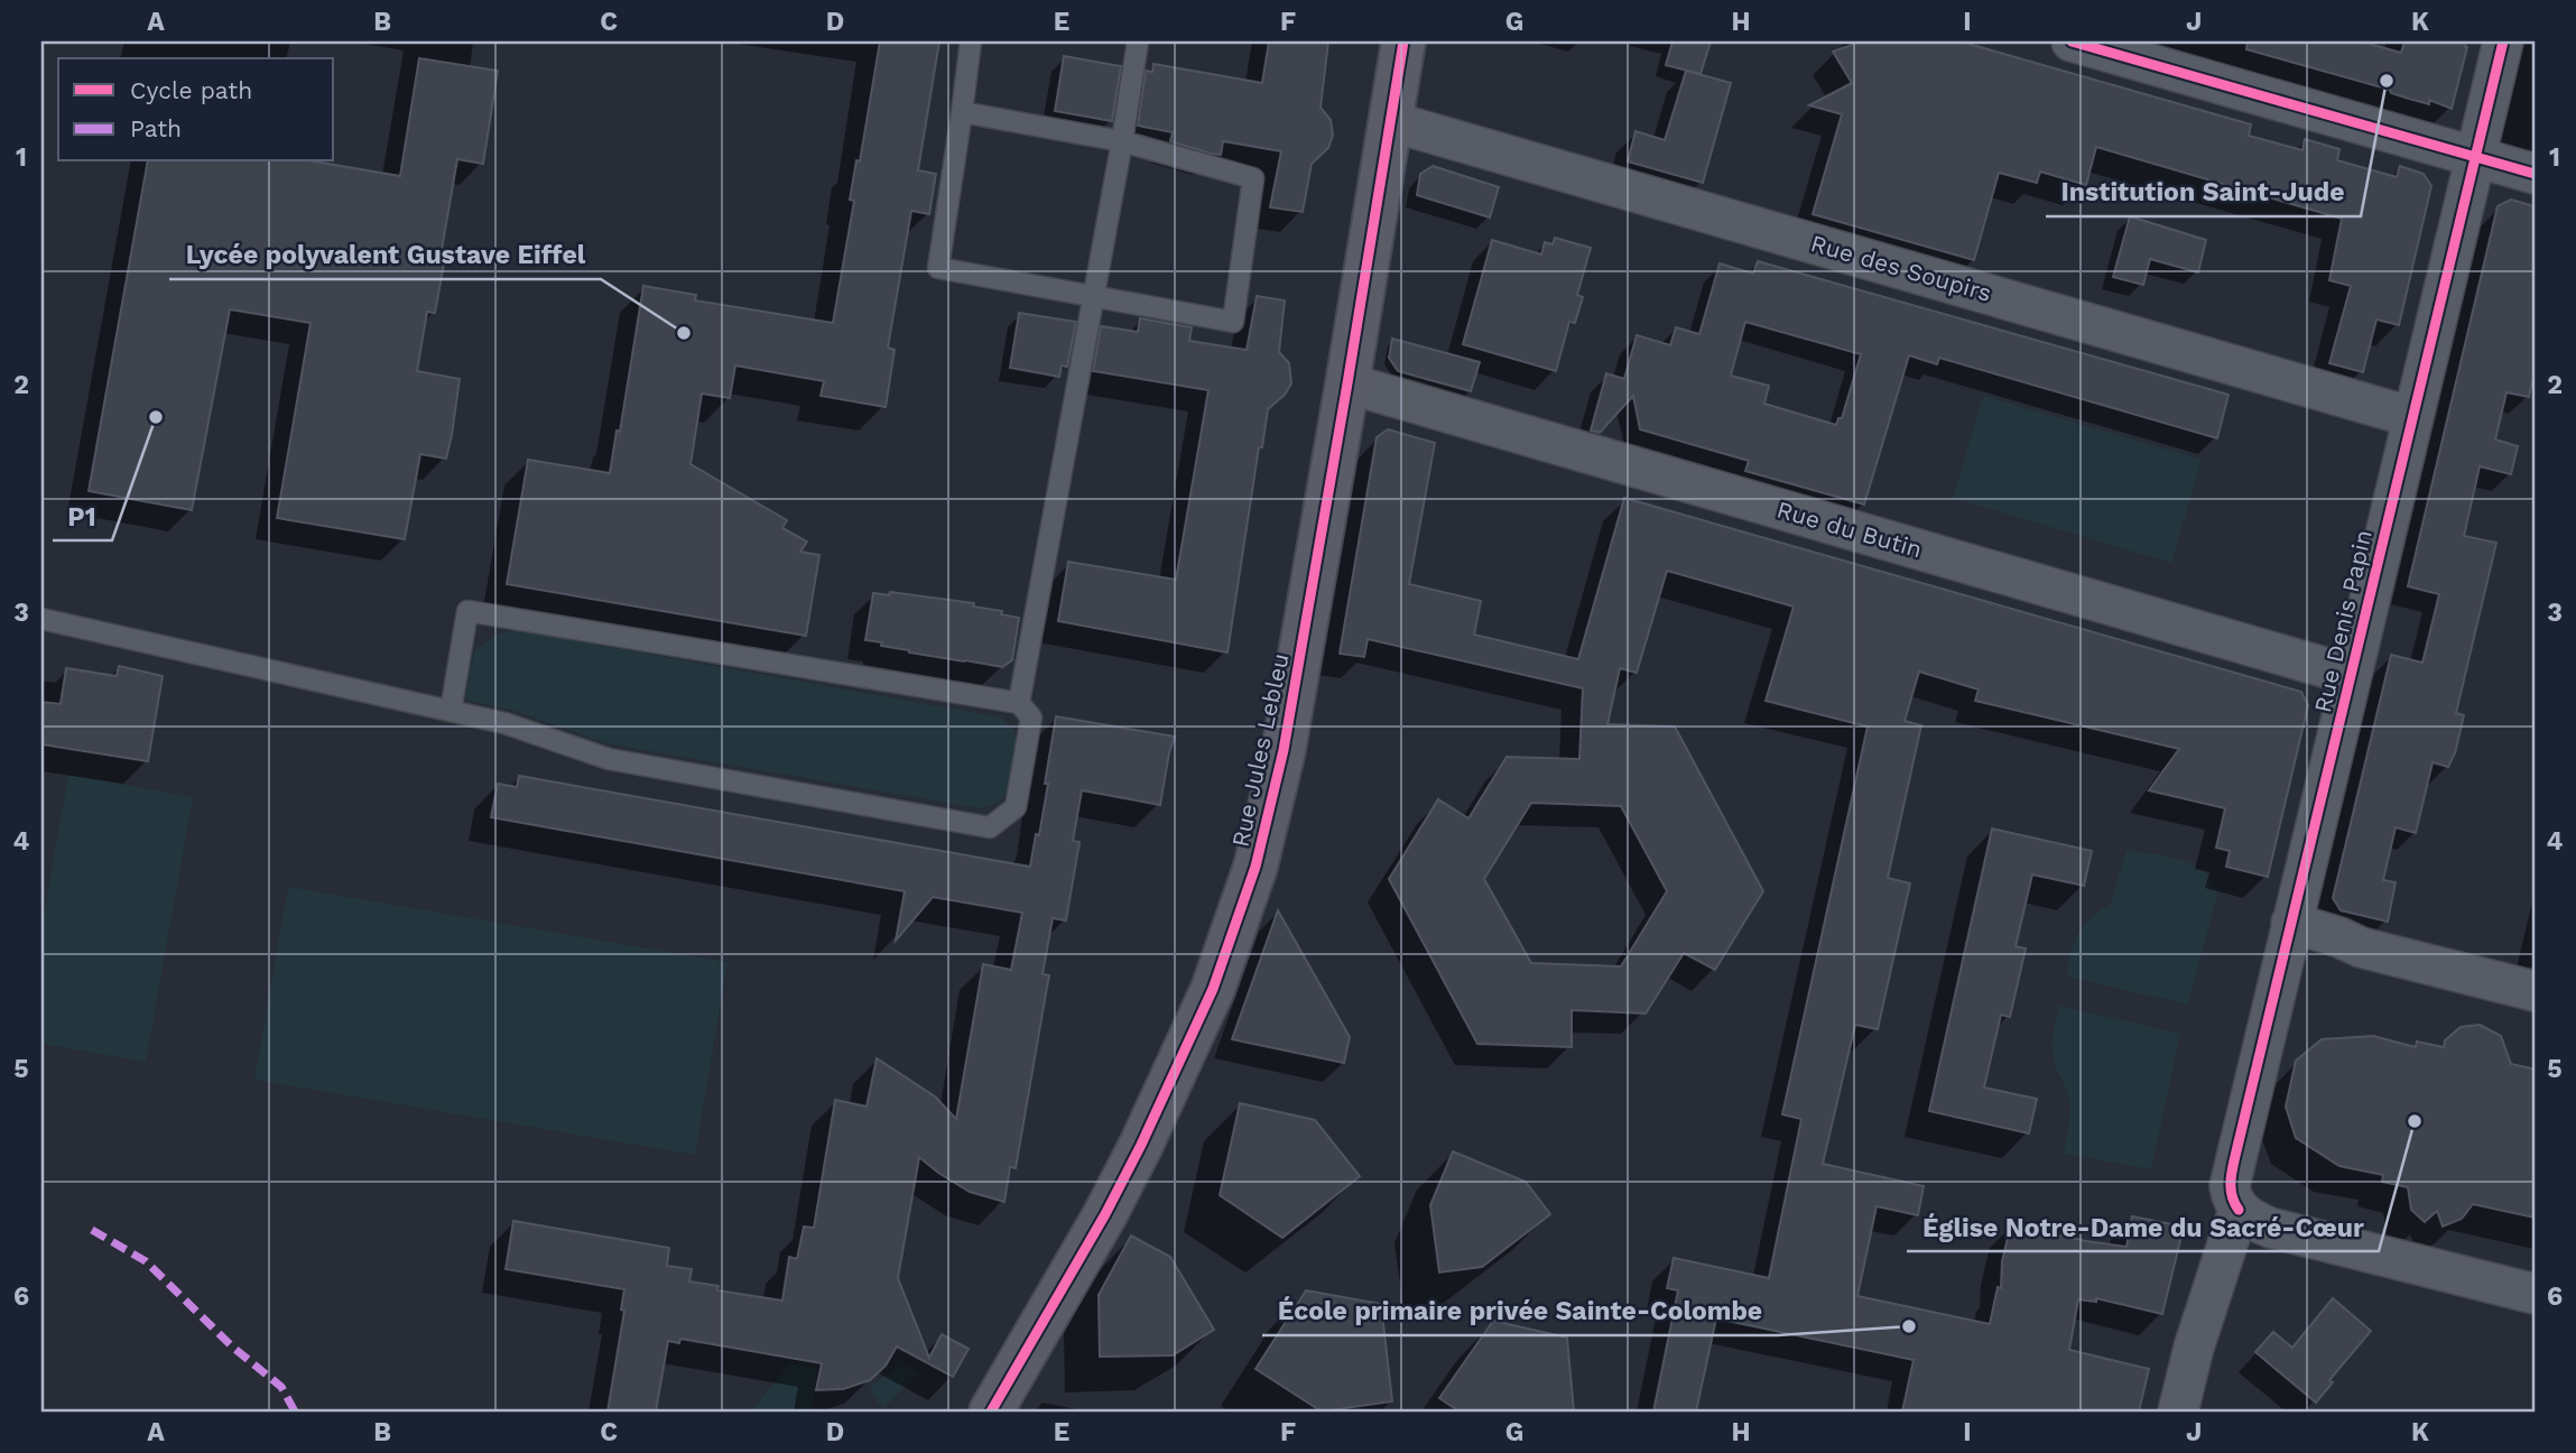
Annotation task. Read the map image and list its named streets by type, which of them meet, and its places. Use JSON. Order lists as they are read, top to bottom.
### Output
{
  "streets": {
    "main road": ["Rue Jules Lebleu"],
    "street": ["Rue des Soupirs", "Rue du Butin", "Rue Denis Papin"]
  },
  "crossings": [
    ["Rue des Soupirs", "Rue Denis Papin"],
    ["Rue des Soupirs", "Rue Jules Lebleu"],
    ["Rue du Butin", "Rue Denis Papin"],
    ["Rue du Butin", "Rue Jules Lebleu"]
  ],
  "places": [
    "Institution Saint-Jude",
    "Lycée polyvalent Gustave Eiffel",
    "P1",
    "Église Notre-Dame du Sacré-Cœur",
    "École primaire privée Sainte-Colombe"
  ],
  "legend": ["Cycle path", "Path"],
  "grid": {
    "columns": [
      "A",
      "B",
      "C",
      "D",
      "E",
      "F",
      "G",
      "H",
      "I",
      "J",
      "K"
    ],
    "rows": [
      "1",
      "2",
      "3",
      "4",
      "5",
      "6"
    ]
  }
}
